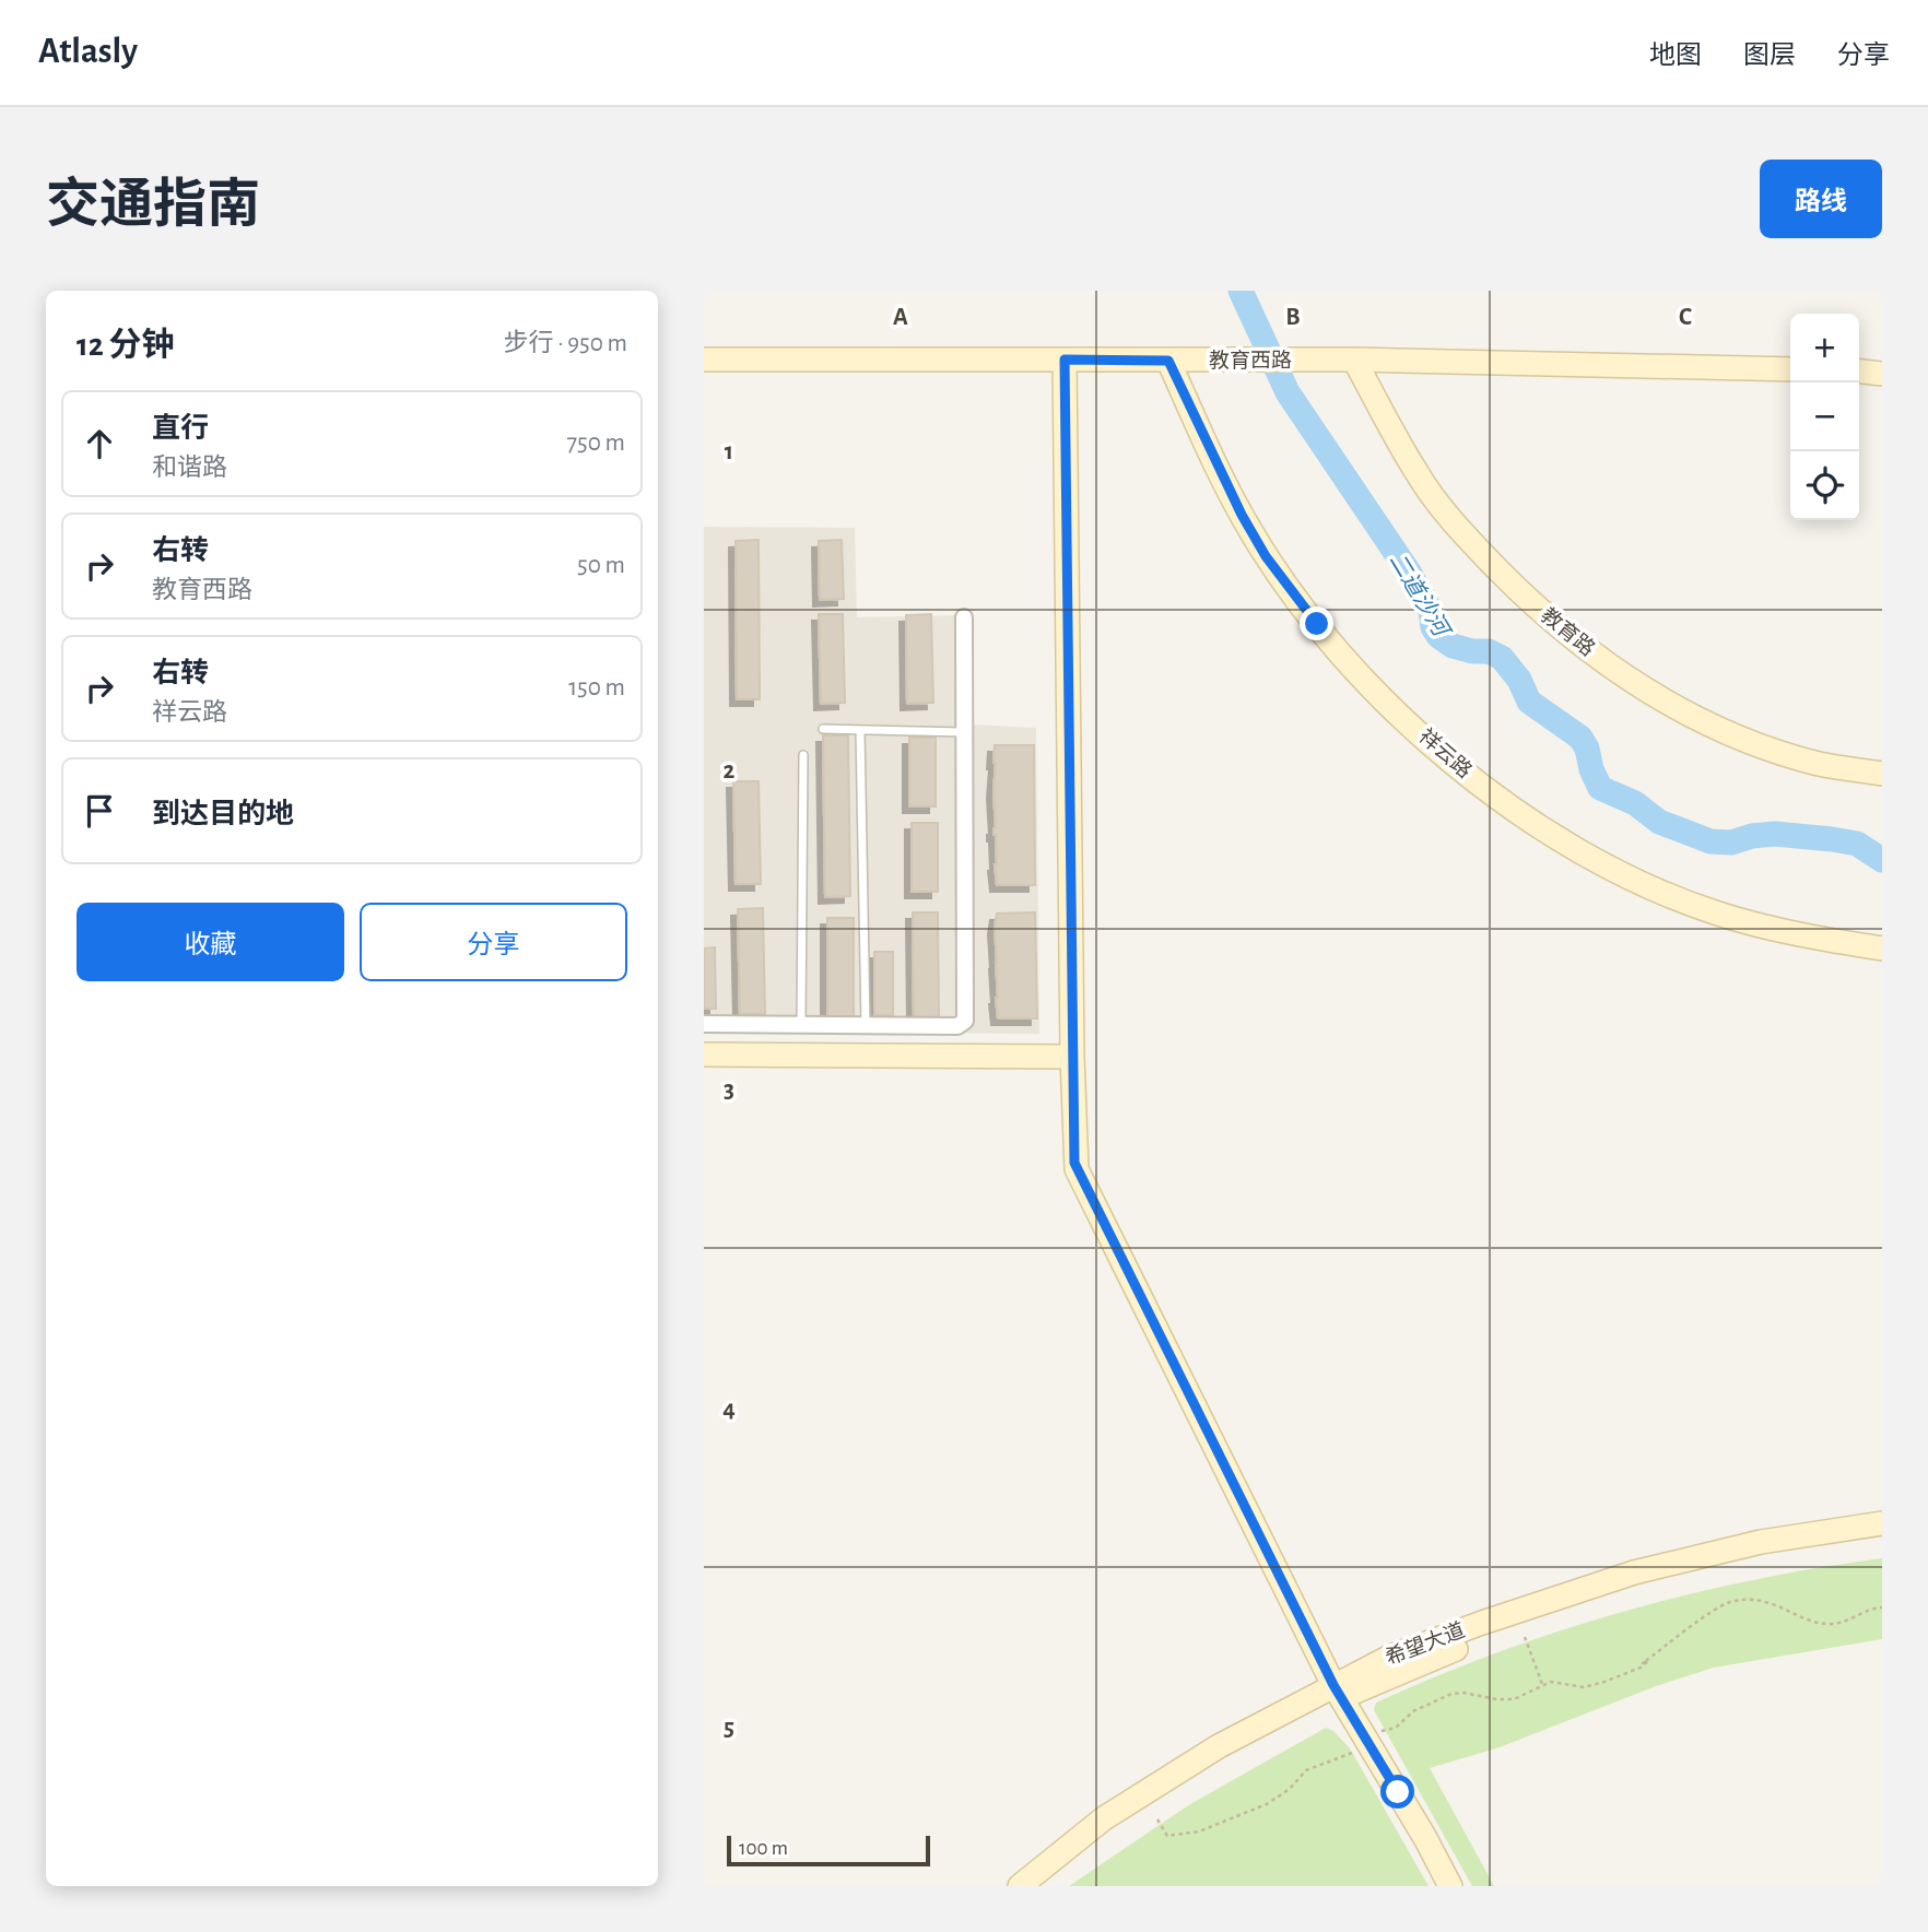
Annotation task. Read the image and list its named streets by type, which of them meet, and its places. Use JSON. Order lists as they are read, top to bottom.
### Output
{
  "streets": {
    "street": [
      "教育西路",
      "教育路",
      "祥云路",
      "希望大道"
    ]
  },
  "crossings": [
    ["教育西路", "教育路"],
    ["教育西路", "祥云路"]
  ],
  "water": ["二道沙河"],
  "scale_bar": "100 m",
  "page": {
    "header": "Atlasly",
    "nav": ["地图", "图层", "分享"],
    "title": "交通指南",
    "buttons": [
      "路线",
      ["收藏", "分享"]
    ],
    "heading": ["12 分钟", "步行 · 950 m"],
    "map_buttons": ["+", "−"],
    "list": [
      ["直行", "和谐路", "750 m"],
      ["右转", "教育西路", "50 m"],
      ["右转", "祥云路", "150 m"],
      "到达目的地"
    ],
    "scale": "100 m"
  },
  "grid": {
    "columns": ["A", "B", "C"],
    "rows": [
      "1",
      "2",
      "3",
      "4",
      "5"
    ]
  }
}
